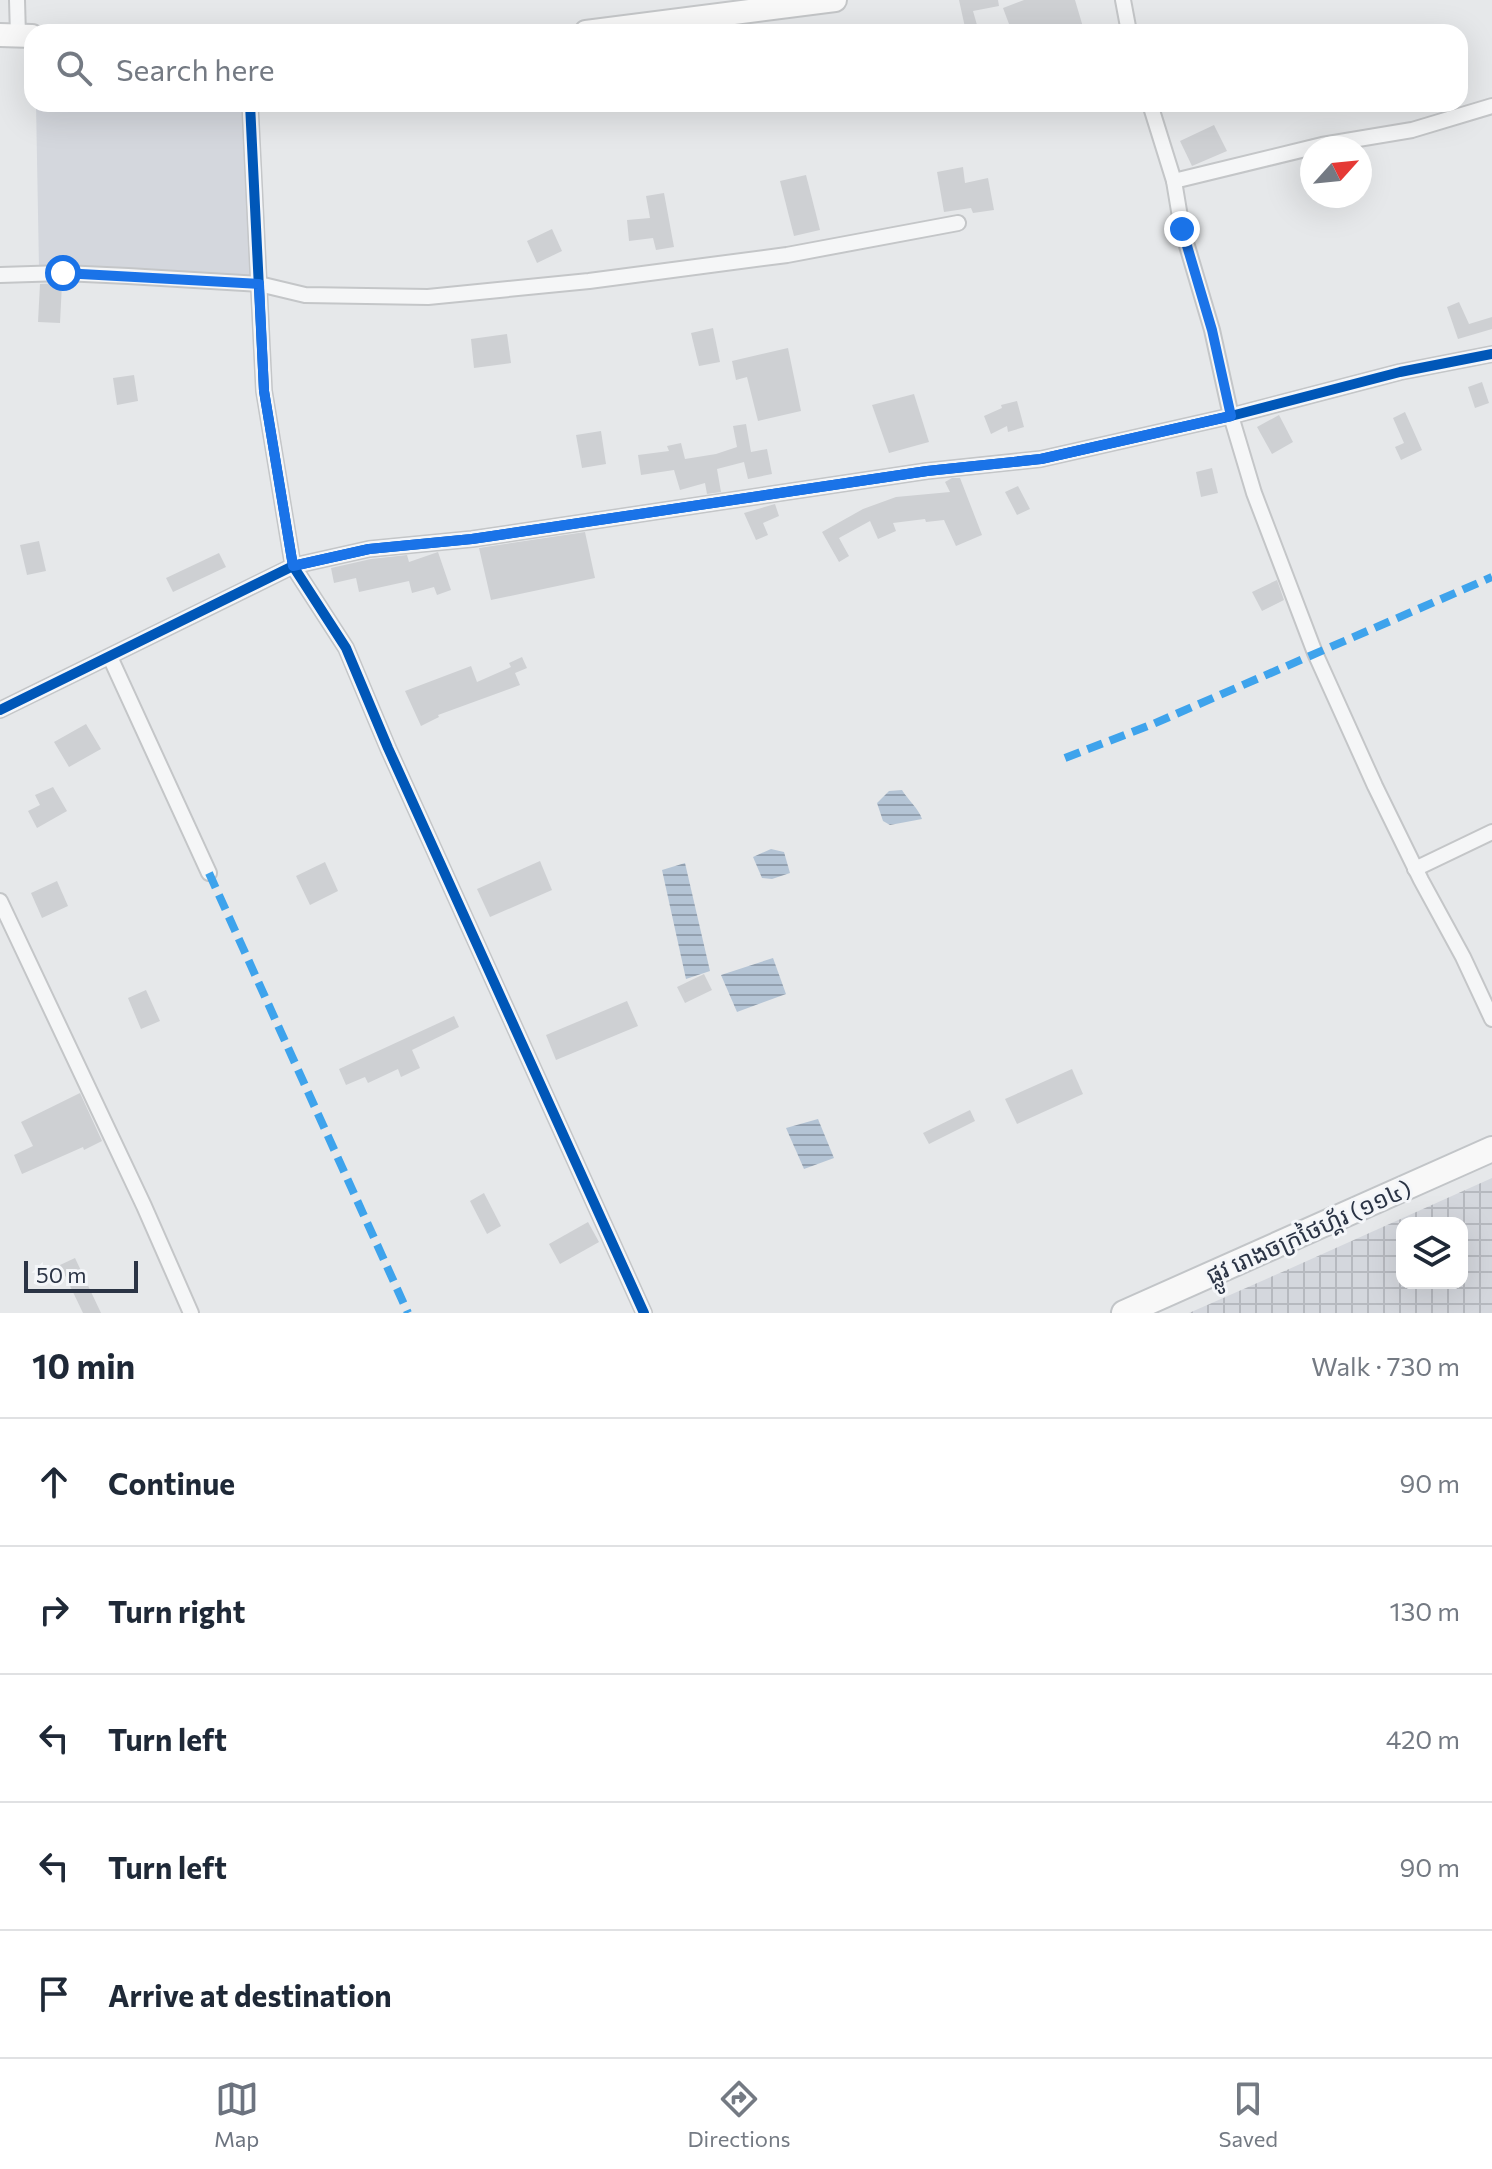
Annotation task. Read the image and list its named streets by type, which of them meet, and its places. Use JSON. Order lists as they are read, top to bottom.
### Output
{
  "streets": {
    "main road": ["ផ្លូវ រោងចក្រថៃហ្គ័រ (១១៤)"]
  },
  "scale_bar": "50 m",
  "north": "top right",
  "page": {
    "search": "Search here",
    "scale": "50 m",
    "heading": ["10 min", "Walk · 730 m"],
    "list": [
      ["Continue", "90 m"],
      ["Turn right", "130 m"],
      ["Turn left", "420 m"],
      ["Turn left", "90 m"],
      "Arrive at destination"
    ],
    "nav": ["Map", "Directions", "Saved"]
  }
}
